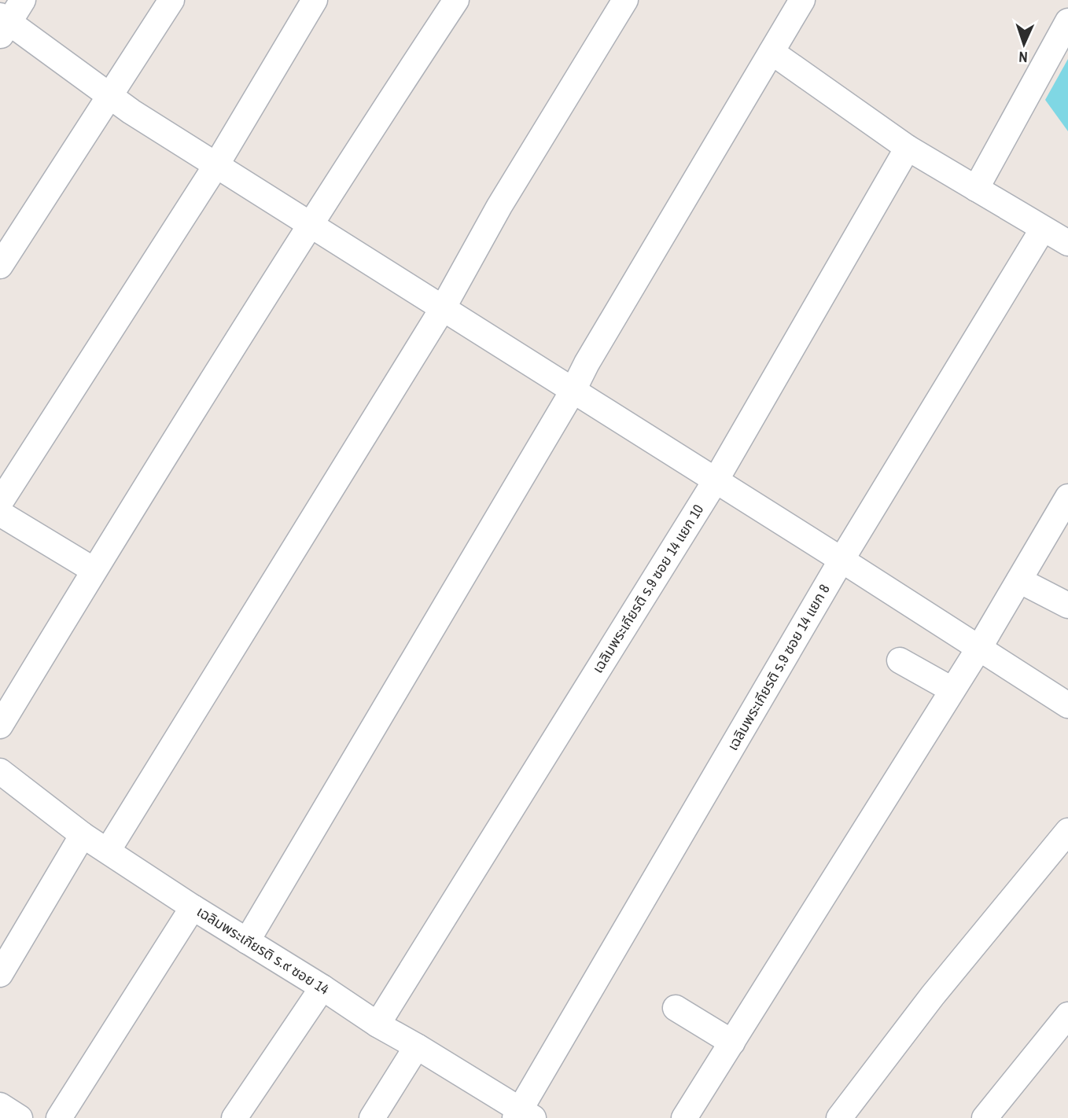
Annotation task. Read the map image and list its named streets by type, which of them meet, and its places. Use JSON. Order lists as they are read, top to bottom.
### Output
{
  "streets": {
    "street": ["เฉลิมพระเกียรติ ร.9 ซอย 14 แยก 10", "เฉลิมพระเกียรติ ร.9 ซอย 14 แยก 8", "เฉลิมพระเกียรติ ร.๙ ซอย 14"]
  },
  "crossings": [
    ["เฉลิมพระเกียรติ ร.9 ซอย 14 แยก 10", "เฉลิมพระเกียรติ ร.๙ ซอย 14"],
    ["เฉลิมพระเกียรติ ร.9 ซอย 14 แยก 8", "เฉลิมพระเกียรติ ร.๙ ซอย 14"]
  ],
  "north": "bottom"
}
